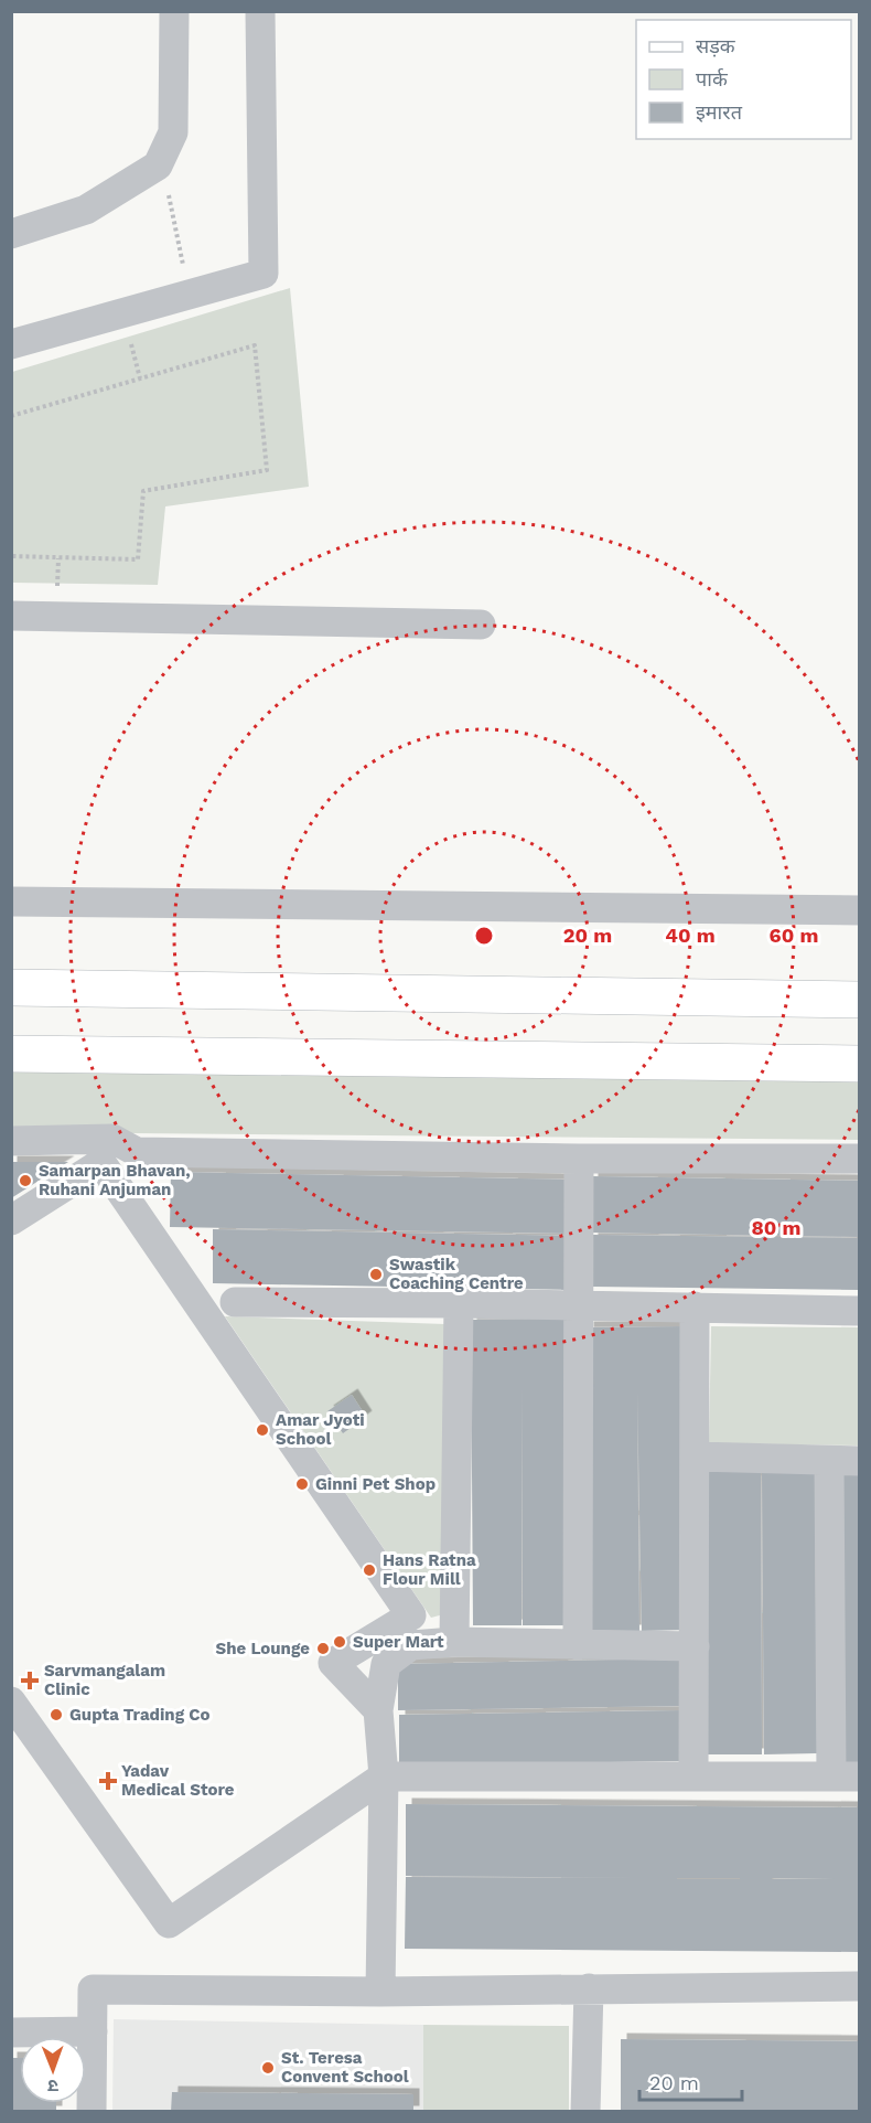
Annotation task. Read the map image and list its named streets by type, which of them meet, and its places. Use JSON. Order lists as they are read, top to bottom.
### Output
{
  "places": {
    "other": [
      "Samarpan Bhavan, Ruhani Anjuman",
      "Swastik Coaching Centre",
      "Amar Jyoti School",
      "Ginni Pet Shop",
      "Hans Ratna Flour Mill",
      "Super Mart",
      "She Lounge",
      "Gupta Trading Co",
      "St. Teresa Convent School"
    ],
    "health": ["Sarvmangalam Clinic", "Yadav Medical Store"]
  },
  "legend": ["सड़क", "पार्क", "इमारत"],
  "scale_bar": "20 m",
  "north": "bottom",
  "rings": [
    "20 m",
    "40 m",
    "60 m",
    "80 m"
  ]
}
